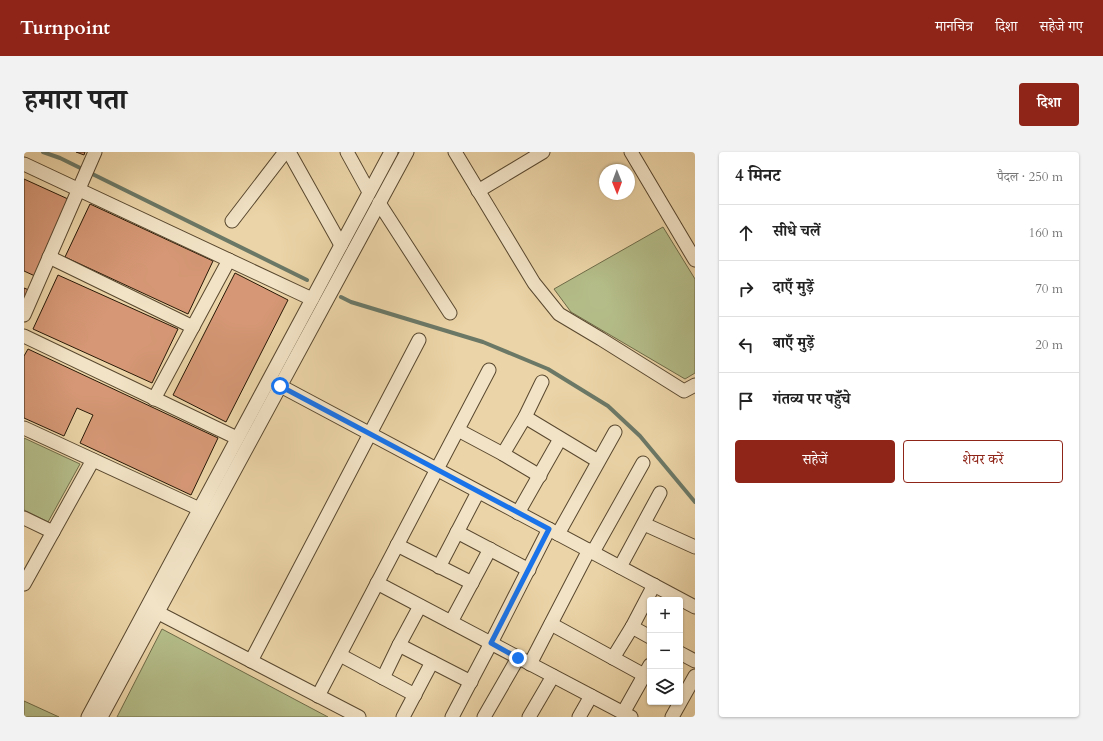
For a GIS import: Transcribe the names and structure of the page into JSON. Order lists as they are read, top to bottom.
{
  "north": "bottom",
  "page": {
    "header": "Turnpoint",
    "nav": ["मानचित्र", "दिशा", "सहेजे गए"],
    "title": "हमारा पता",
    "buttons": [
      "दिशा",
      ["सहेजें", "शेयर करें"]
    ],
    "heading": ["4 मिनट", "पैदल · 250 m"],
    "list": [
      ["सीधे चलें", "160 m"],
      ["दाएँ मुड़ें", "70 m"],
      ["बाएँ मुड़ें", "20 m"],
      "गंतव्य पर पहुँचे"
    ],
    "map_buttons": ["+", "−"]
  }
}
